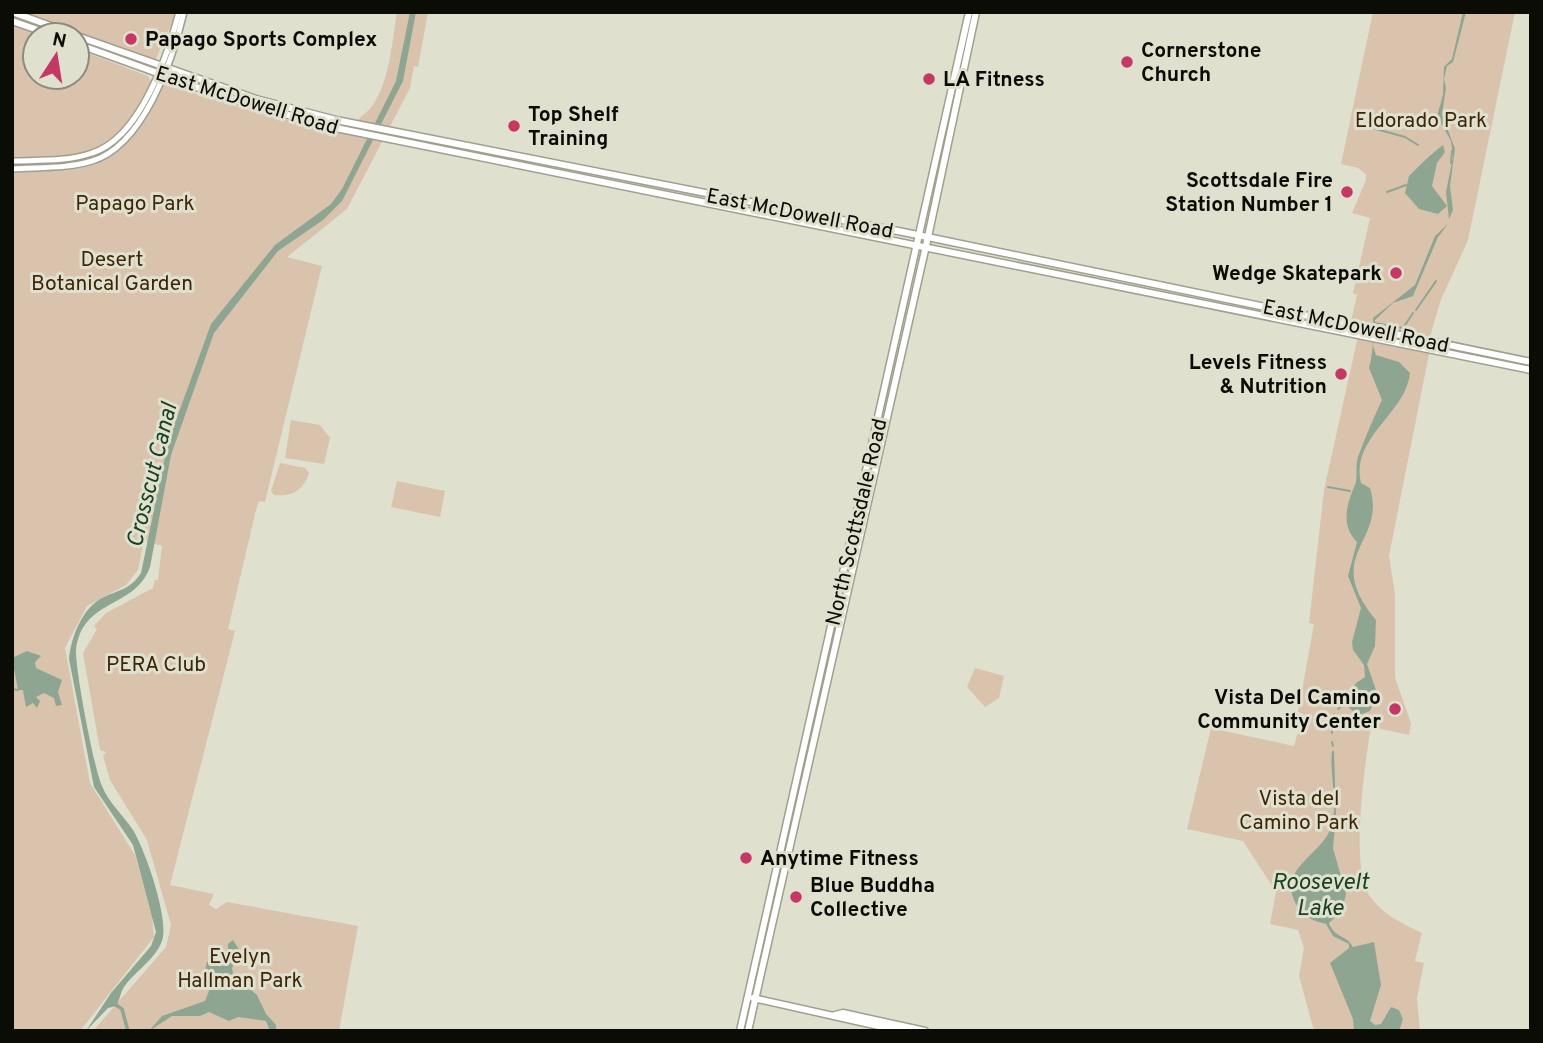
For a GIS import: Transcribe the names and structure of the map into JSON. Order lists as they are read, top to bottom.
{
  "streets": {
    "main road": ["East McDowell Road", "North Scottsdale Road"]
  },
  "crossings": [
    ["East McDowell Road", "North Scottsdale Road"]
  ],
  "water": ["Crosscut Canal", "Roosevelt Lake"],
  "parks": [
    "Eldorado Park",
    "Papago Park",
    "Desert Botanical Garden",
    "PERA Club",
    "Vista del Camino Park",
    "Evelyn Hallman Park"
  ],
  "places": [
    "Papago Sports Complex",
    "Cornerstone Church",
    "LA Fitness",
    "Top Shelf Training",
    "Scottsdale Fire Station Number 1",
    "Wedge Skatepark",
    "Levels Fitness & Nutrition",
    "Vista Del Camino Community Center",
    "Anytime Fitness",
    "Blue Buddha Collective"
  ],
  "north": "top"
}
